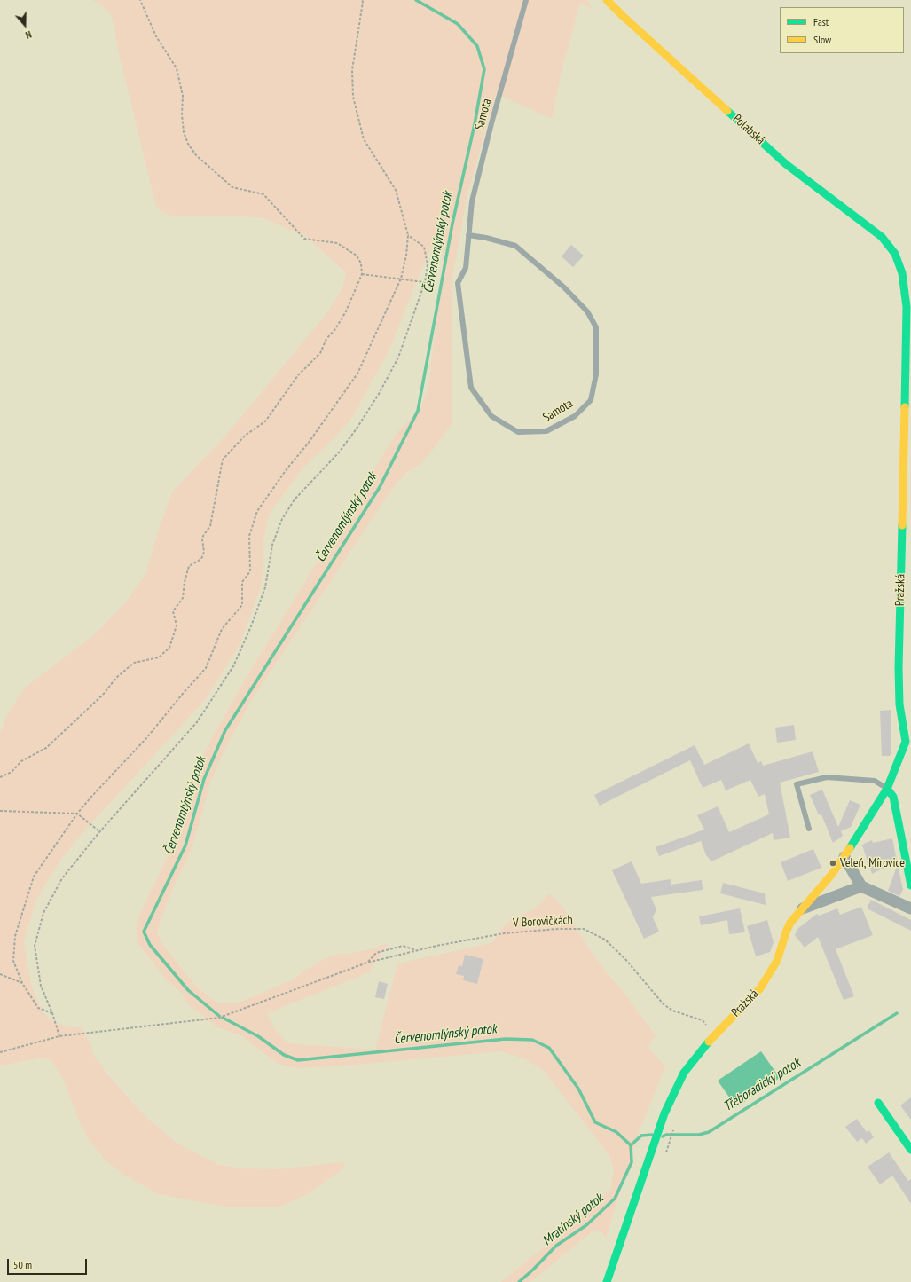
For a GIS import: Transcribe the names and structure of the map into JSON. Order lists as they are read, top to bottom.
{
  "streets": {
    "street": ["Polabská", "Pražská"],
    "lane": ["Samota"],
    "path": ["V Borovičkách"]
  },
  "crossings": [
    ["Polabská", "Pražská"],
    ["Pražská", "V Borovičkách"]
  ],
  "water": ["Červenomlýnský potok", "Třeboradický potok", "Mratínský potok"],
  "places": ["Veleň, Mírovice"],
  "legend": ["Fast", "Slow"],
  "scale_bar": "50 m",
  "north": "bottom"
}
